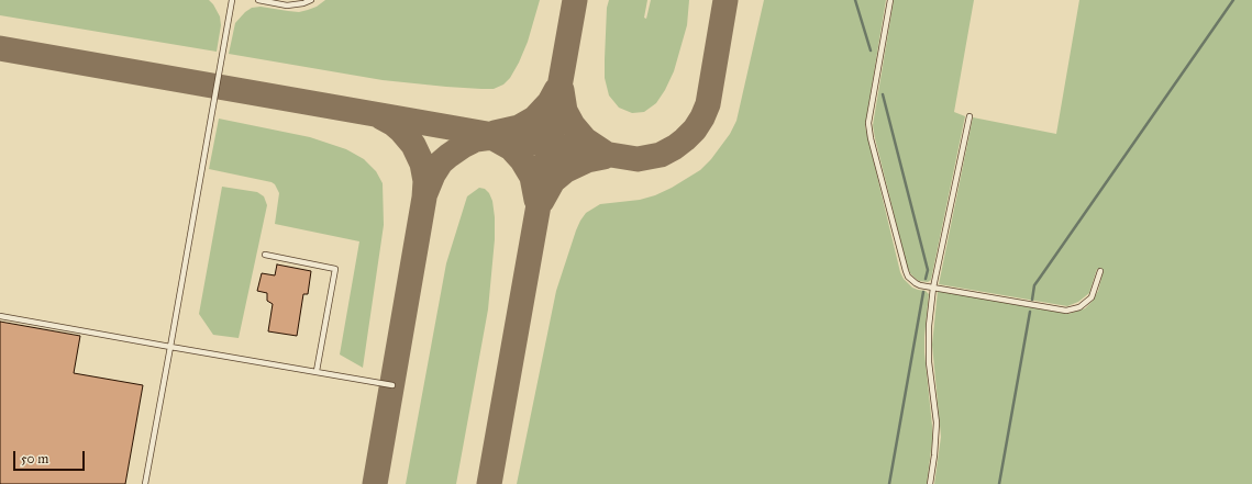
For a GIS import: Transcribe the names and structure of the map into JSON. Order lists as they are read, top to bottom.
{
  "scale_bar": "50 m"
}
